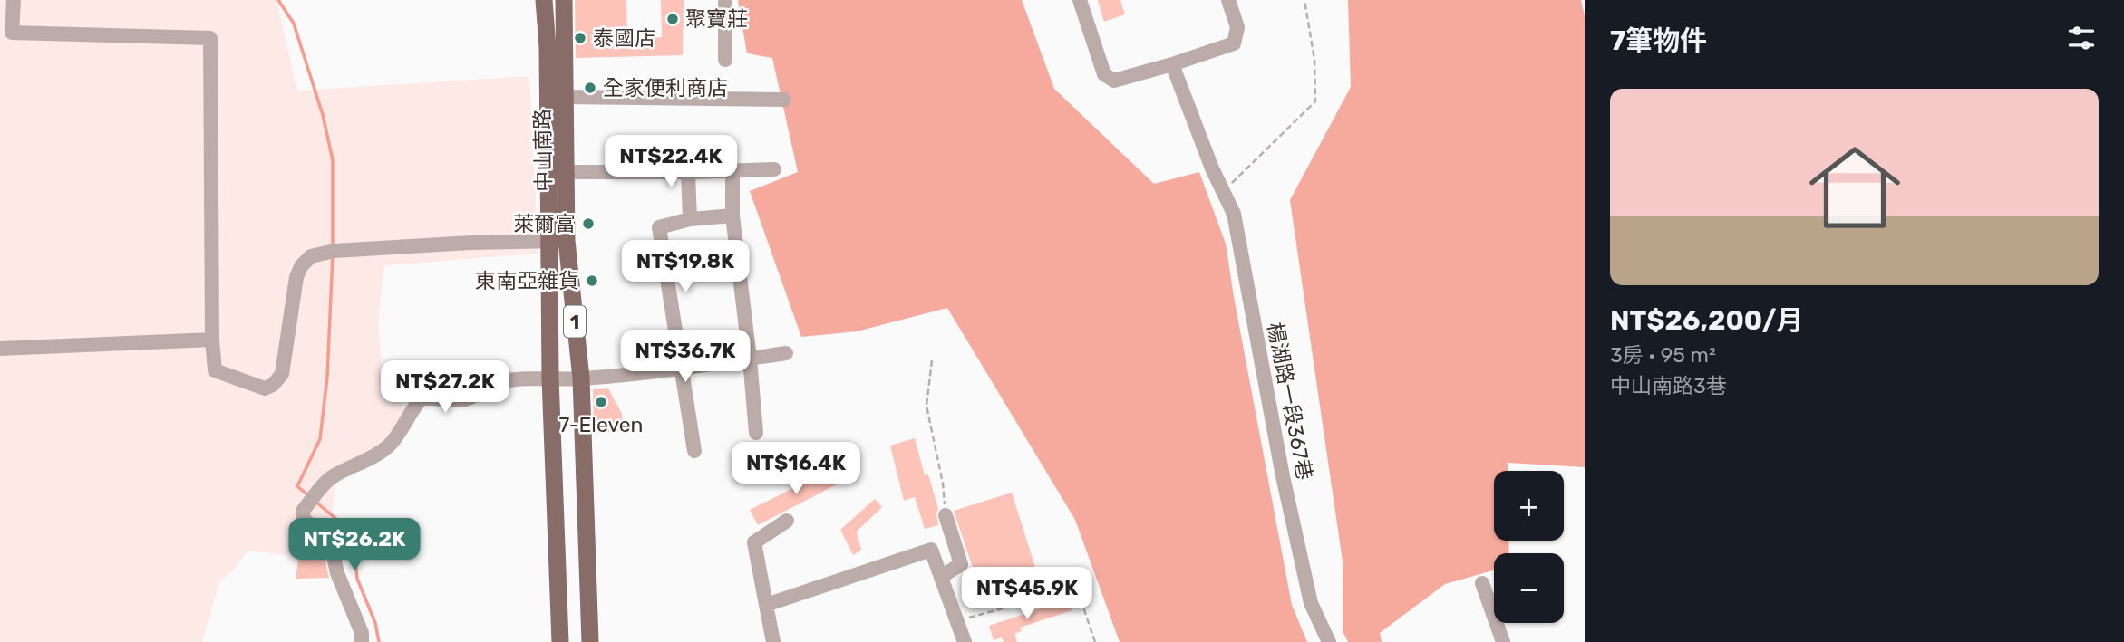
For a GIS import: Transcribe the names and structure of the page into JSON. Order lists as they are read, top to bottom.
{
  "streets": {
    "main road": ["中山南路", "1"],
    "street": ["楊湖路一段367巷"]
  },
  "places": [
    "聚寶莊",
    "泰國店",
    "全家便利商店",
    "萊爾富",
    "東南亞雜貨",
    "7-Eleven"
  ],
  "page": {
    "heading": "7筆物件",
    "list": [
      {
        "name": "NT$26,200/月",
        "note": "3房 · 95 m² · 中山南路3巷"
      }
    ],
    "price": [
      "NT$22.4K",
      "NT$19.8K",
      "NT$36.7K",
      "NT$27.2K",
      "NT$16.4K",
      "NT$26.2K",
      "NT$45.9K"
    ],
    "map_buttons": ["+", "−"]
  }
}
